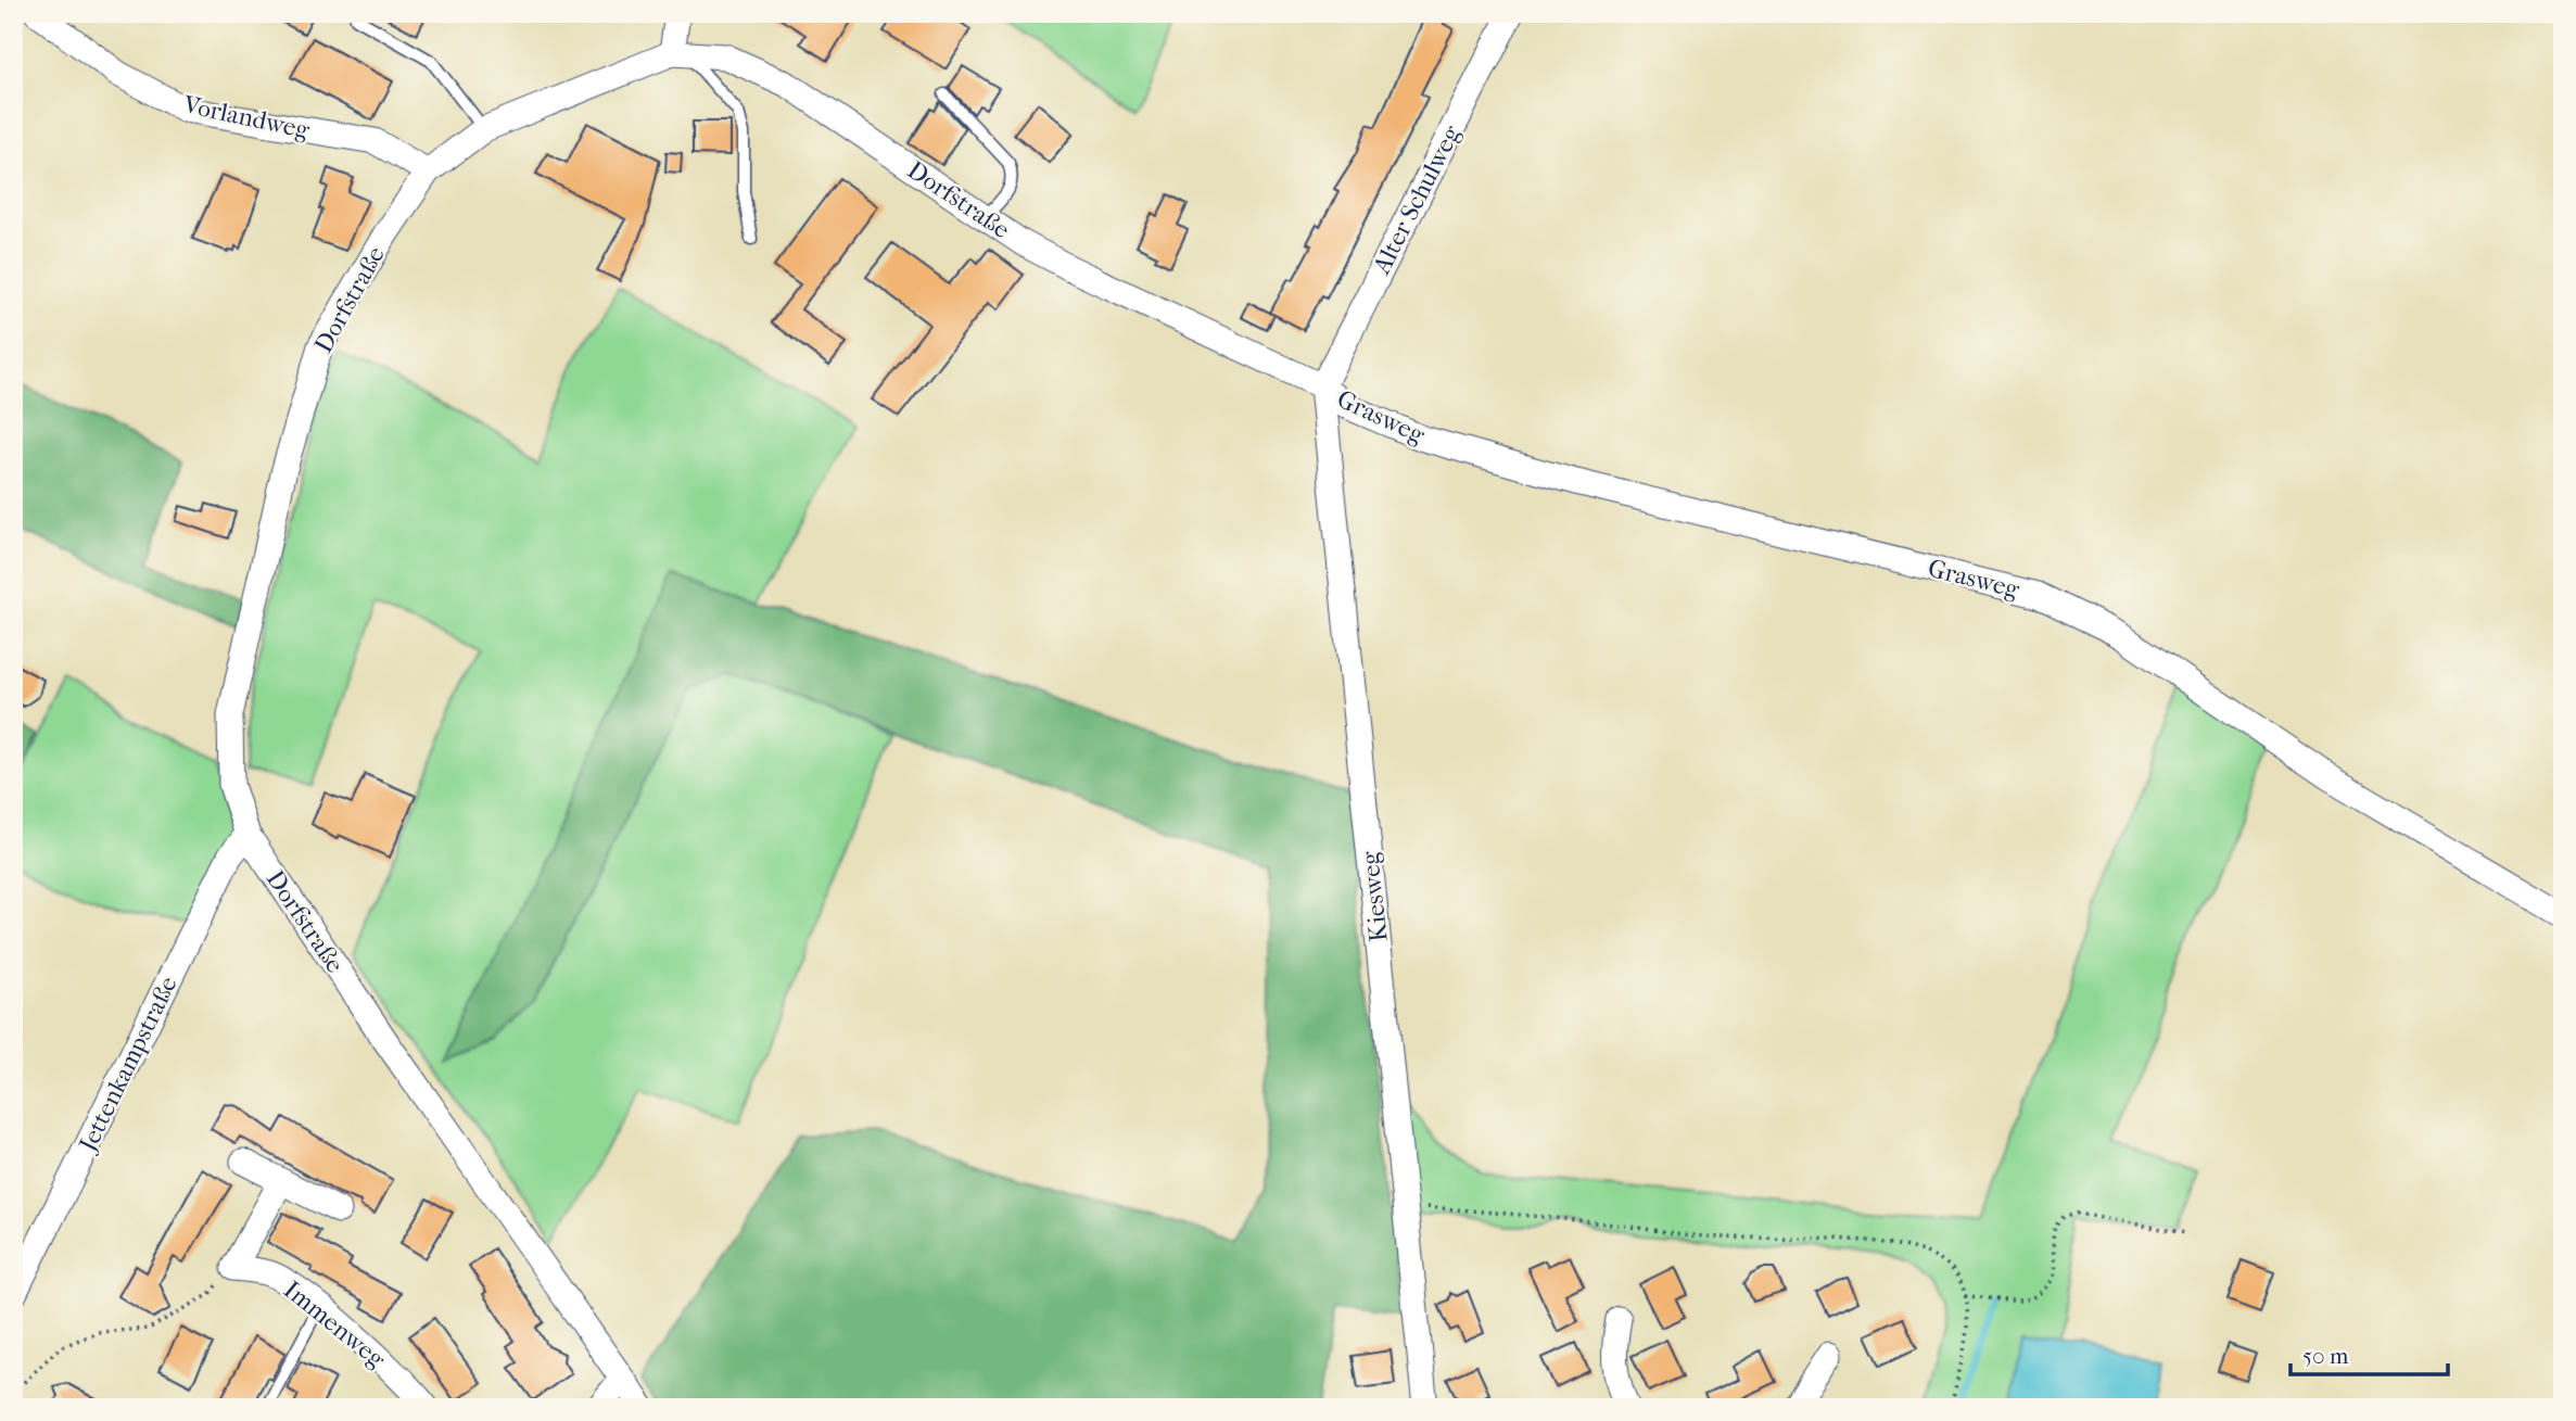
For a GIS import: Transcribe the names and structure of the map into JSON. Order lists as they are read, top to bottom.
{
  "streets": {
    "street": [
      "Vorlandweg",
      "Dorfstraße",
      "Alter Schulweg",
      "Grasweg",
      "Kiesweg",
      "Jettenkampstraße",
      "Immenweg"
    ]
  },
  "crossings": [
    ["Vorlandweg", "Dorfstraße"],
    ["Dorfstraße", "Alter Schulweg"],
    ["Dorfstraße", "Grasweg"],
    ["Dorfstraße", "Kiesweg"],
    ["Dorfstraße", "Jettenkampstraße"],
    ["Alter Schulweg", "Grasweg"],
    ["Alter Schulweg", "Kiesweg"],
    ["Grasweg", "Kiesweg"]
  ],
  "scale_bar": "50 m"
}
